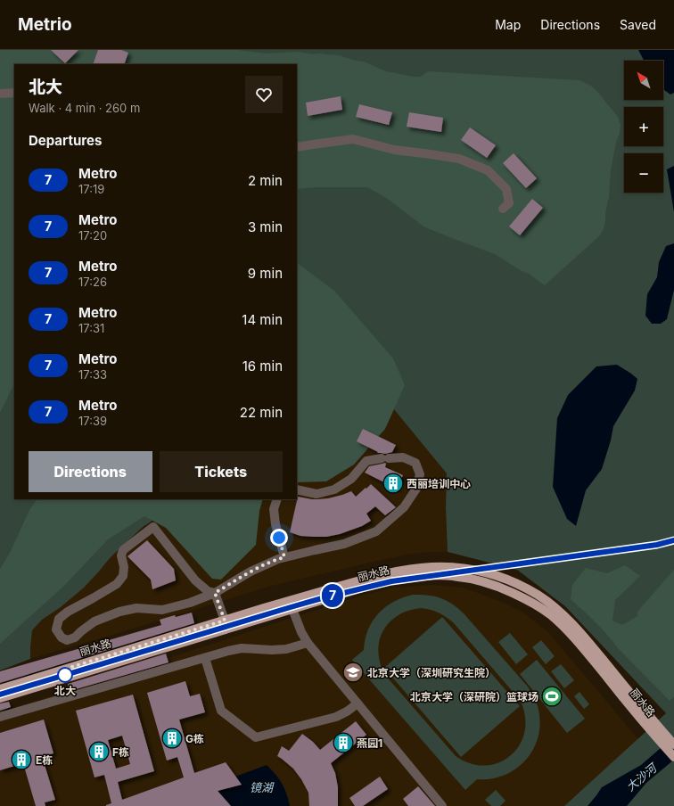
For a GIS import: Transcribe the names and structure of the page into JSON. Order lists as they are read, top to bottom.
{
  "streets": {
    "main road": ["丽水路"]
  },
  "water": ["大沙河", "镜湖"],
  "places": {
    "building": [
      "西丽培训中心",
      "G栋",
      "燕园1",
      "F栋",
      "E栋"
    ],
    "school or university": ["北京大学（深圳研究生院）"],
    "other": ["北大"],
    "sports": ["北京大学（深研院）篮球场"]
  },
  "lines": ["metro line 7"],
  "north": "top left",
  "page": {
    "header": "Metrio",
    "nav": ["Map", "Directions", "Saved"],
    "on_map": "7",
    "map_buttons": ["+", "−"],
    "heading": [
      ["北大", "Walk · 4 min · 260 m"],
      "Departures"
    ],
    "list": [
      {
        "mark": "7",
        "name": "Metro",
        "note": "17:19",
        "value": "2 min"
      },
      {
        "mark": "7",
        "name": "Metro",
        "note": "17:20",
        "value": "3 min"
      },
      {
        "mark": "7",
        "name": "Metro",
        "note": "17:26",
        "value": "9 min"
      },
      {
        "mark": "7",
        "name": "Metro",
        "note": "17:31",
        "value": "14 min"
      },
      {
        "mark": "7",
        "name": "Metro",
        "note": "17:33",
        "value": "16 min"
      },
      {
        "mark": "7",
        "name": "Metro",
        "note": "17:39",
        "value": "22 min"
      }
    ],
    "buttons": ["Directions", "Tickets"]
  }
}
